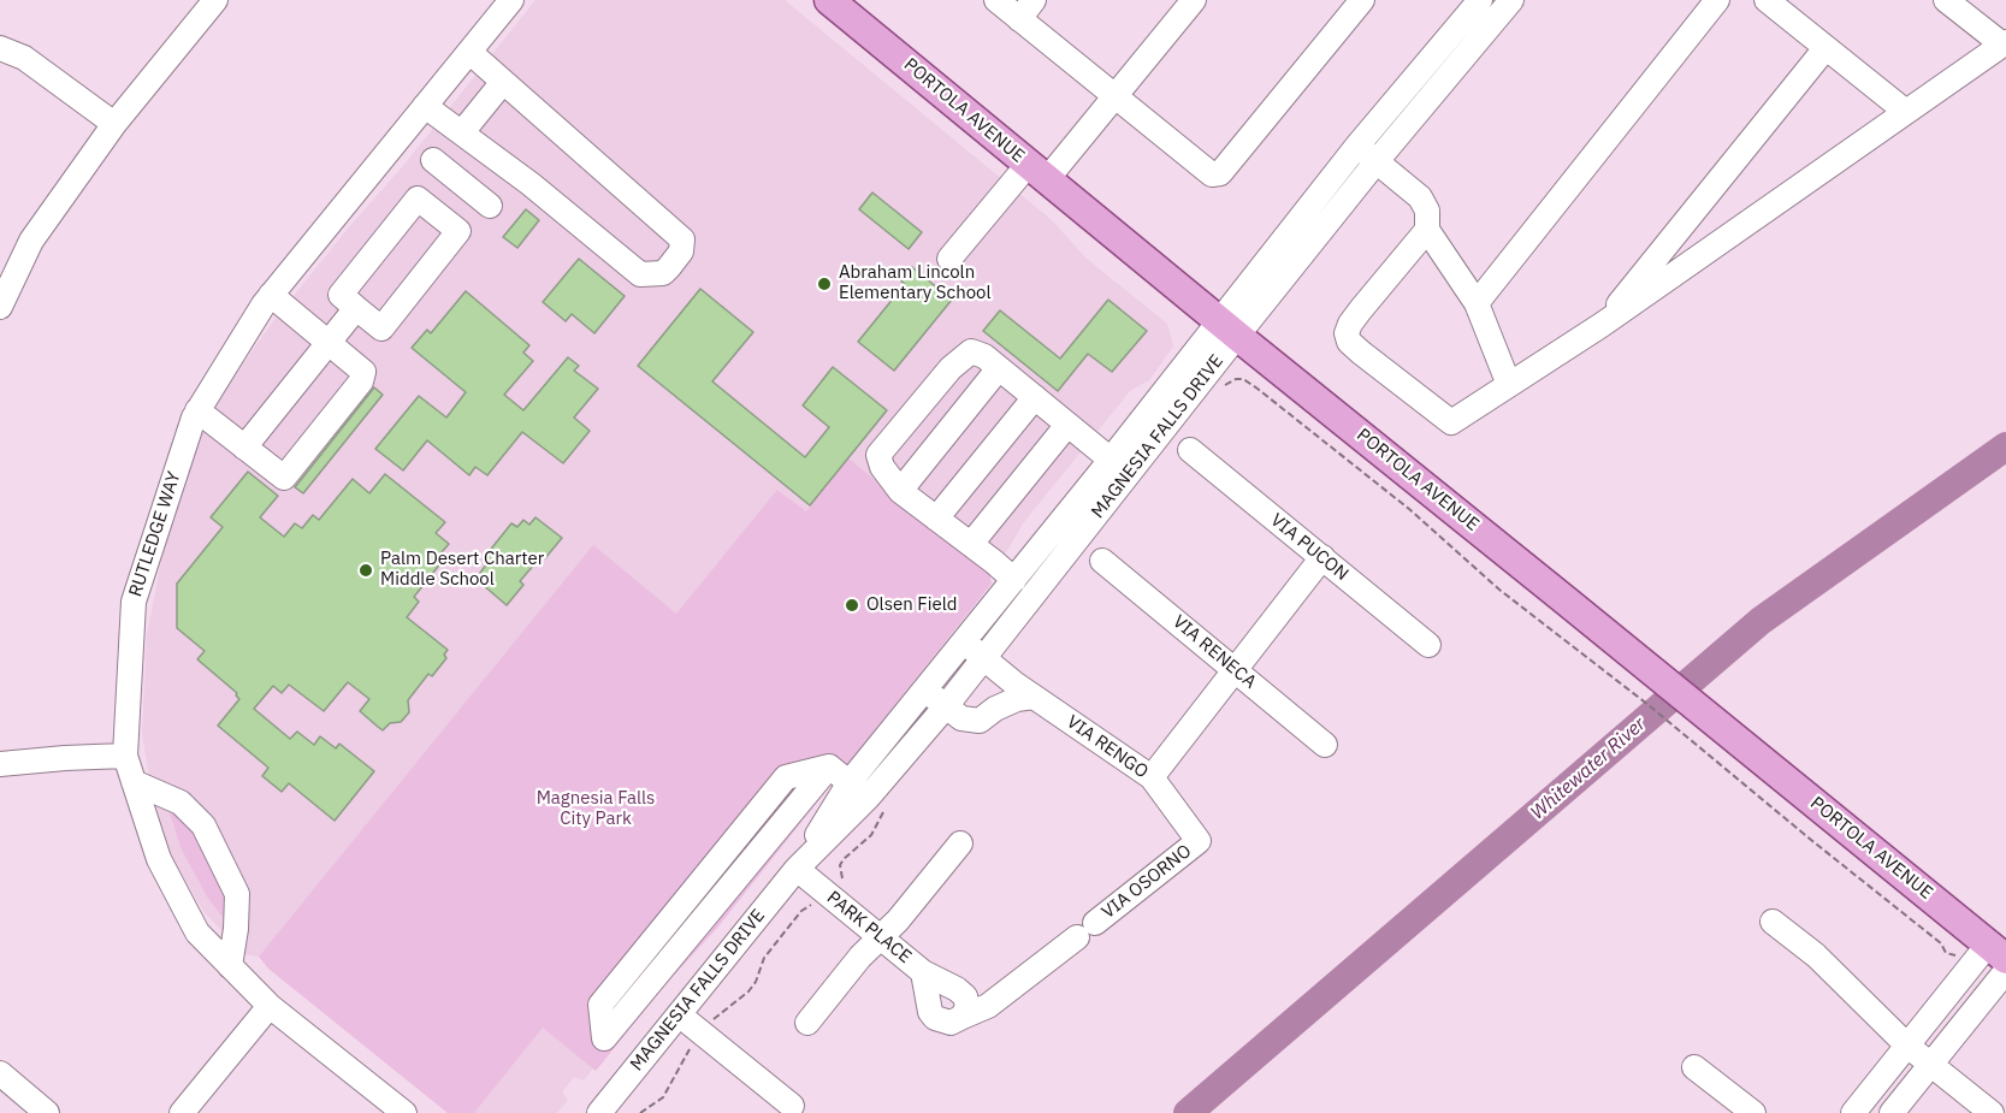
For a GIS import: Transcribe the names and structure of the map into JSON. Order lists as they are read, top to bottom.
{
  "streets": {
    "main road": ["PORTOLA AVENUE"],
    "street": [
      "MAGNESIA FALLS DRIVE",
      "RUTLEDGE WAY",
      "VIA PUCON",
      "VIA RENECA",
      "VIA RENGO",
      "VIA OSORNO",
      "PARK PLACE"
    ]
  },
  "crossings": [
    ["PORTOLA AVENUE", "MAGNESIA FALLS DRIVE"],
    ["MAGNESIA FALLS DRIVE", "VIA RENGO"],
    ["MAGNESIA FALLS DRIVE", "PARK PLACE"],
    ["VIA RENGO", "VIA OSORNO"],
    ["VIA OSORNO", "PARK PLACE"]
  ],
  "water": ["Whitewater River"],
  "parks": ["Magnesia Falls City Park"],
  "places": ["Abraham Lincoln Elementary School", "Palm Desert Charter Middle School", "Olsen Field"]
}
